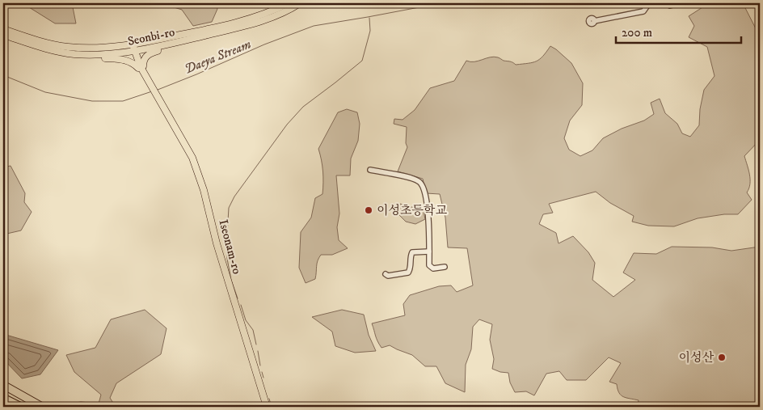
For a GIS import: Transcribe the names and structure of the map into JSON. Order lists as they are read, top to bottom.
{
  "streets": {
    "main road": ["Seonbi-ro", "Iseonam-ro"]
  },
  "water": ["Daeya Stream"],
  "places": ["이성초등학교", "이성산"],
  "scale_bar": "200 m"
}
